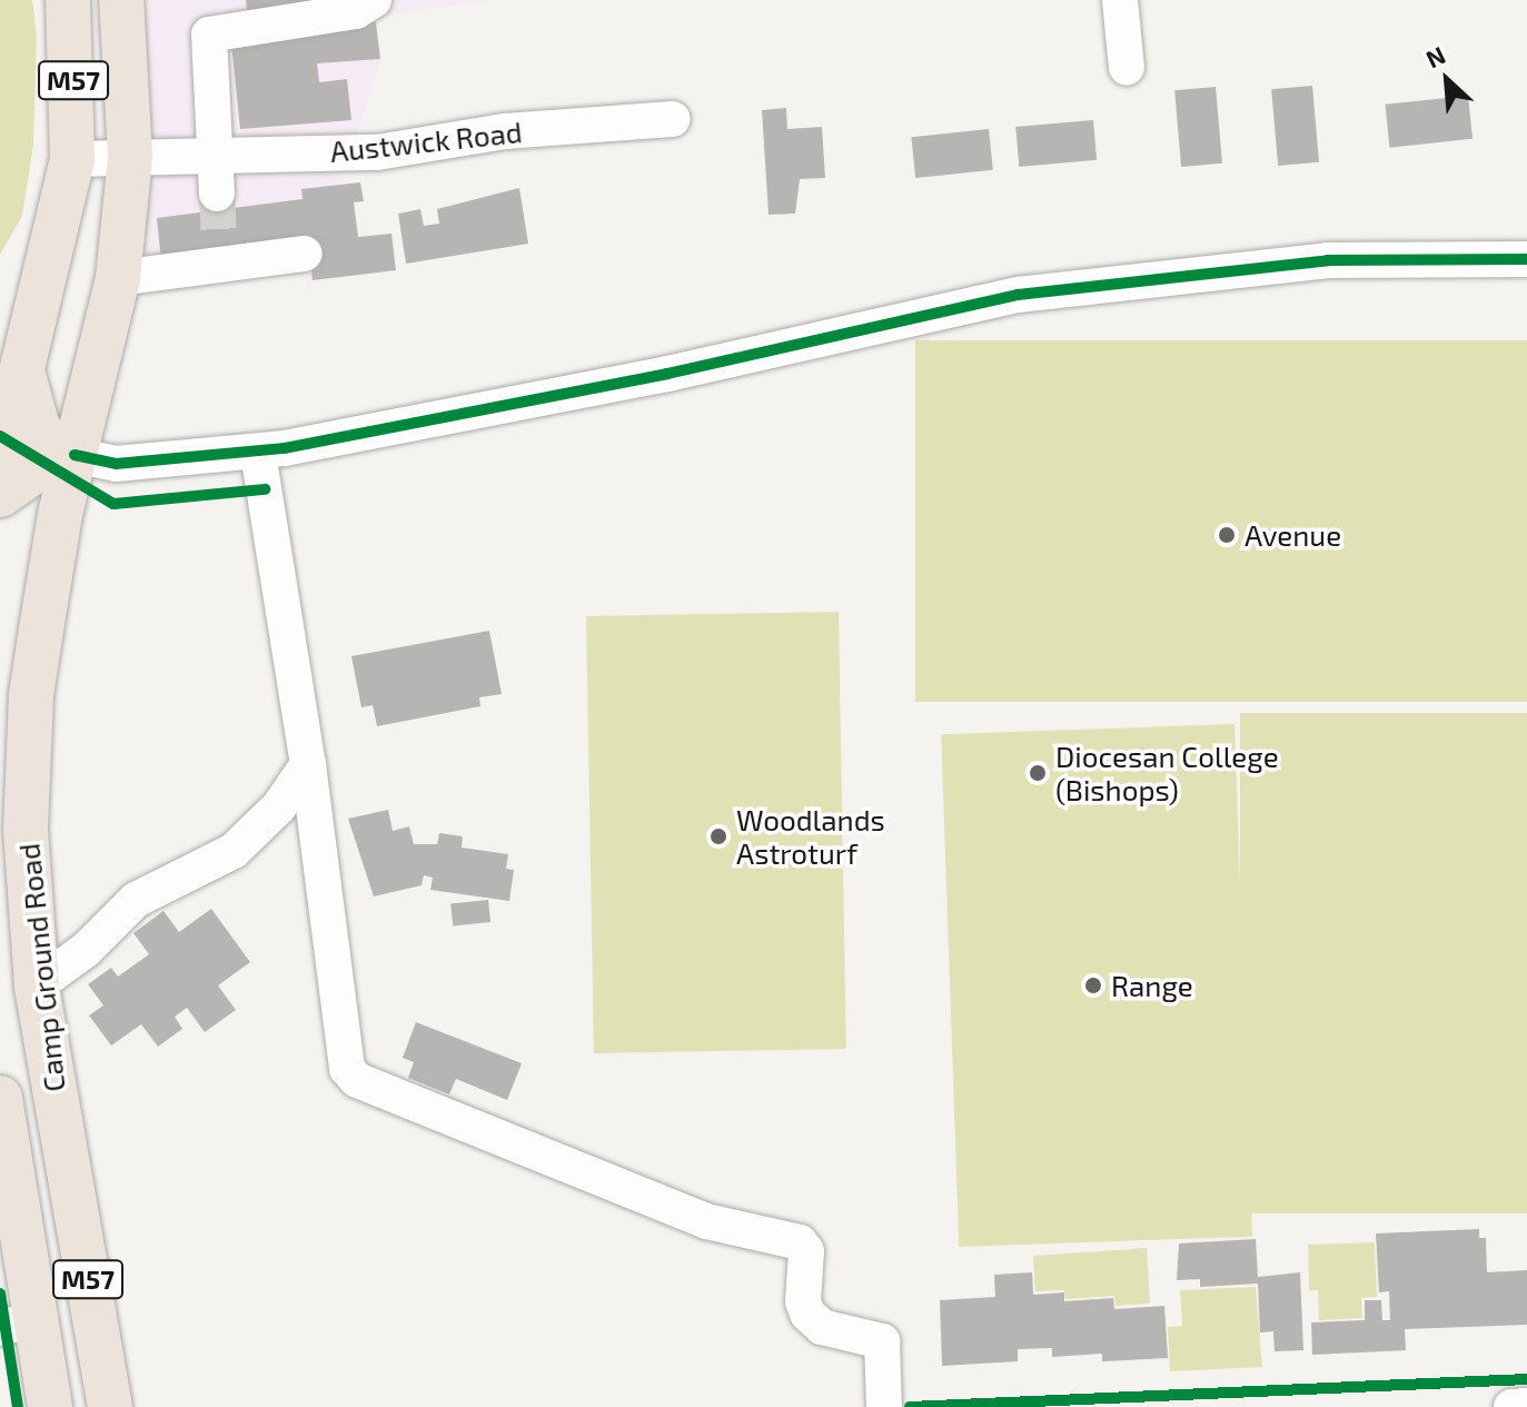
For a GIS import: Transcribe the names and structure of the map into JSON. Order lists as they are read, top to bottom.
{
  "streets": {
    "main road": ["M57", "Camp Ground Road"],
    "street": ["Austwick Road"]
  },
  "crossings": [
    ["M57", "Austwick Road"],
    ["Austwick Road", "Camp Ground Road"]
  ],
  "places": [
    "Avenue",
    "Diocesan College (Bishops)",
    "Woodlands Astroturf",
    "Range"
  ],
  "north": "top left"
}
